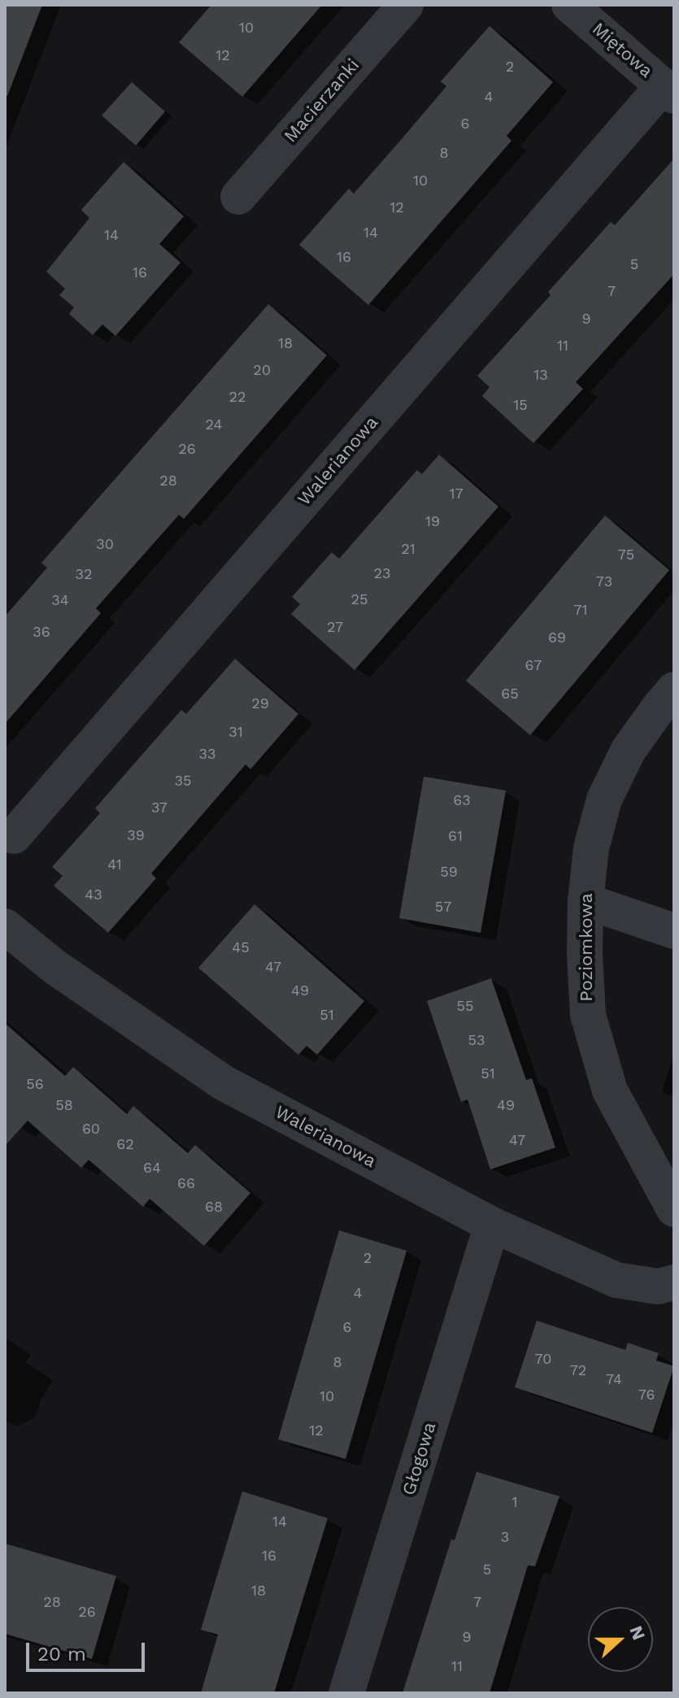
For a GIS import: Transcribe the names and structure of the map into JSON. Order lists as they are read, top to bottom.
{
  "streets": {
    "street": [
      "Miętowa",
      "Macierzanki",
      "Walerianowa",
      "Poziomkowa",
      "Głogowa"
    ]
  },
  "crossings": [
    ["Miętowa", "Walerianowa"],
    ["Walerianowa", "Głogowa"]
  ],
  "house_numbers": [
    "10",
    "12",
    "2",
    "4",
    "6",
    "8",
    "10",
    "12",
    "14",
    "14",
    "16",
    "5",
    "16",
    "7",
    "9",
    "18",
    "11",
    "20",
    "13",
    "22",
    "15",
    "24",
    "26",
    "28",
    "17",
    "19",
    "30",
    "21",
    "75",
    "23",
    "32",
    "73",
    "25",
    "34",
    "71",
    "27",
    "36",
    "69",
    "67",
    "65",
    "29",
    "31",
    "33",
    "35",
    "63",
    "37",
    "39",
    "61",
    "41",
    "59",
    "43",
    "57",
    "45",
    "47",
    "49",
    "55",
    "51",
    "53",
    "51",
    "56",
    "58",
    "49",
    "60",
    "47",
    "62",
    "64",
    "66",
    "68",
    "2",
    "4",
    "6",
    "70",
    "8",
    "72",
    "74",
    "76",
    "10",
    "12",
    "1",
    "14",
    "3",
    "16",
    "5",
    "18",
    "28",
    "7",
    "26",
    "9",
    "11"
  ],
  "scale_bar": "20 m",
  "north": "right"
}
